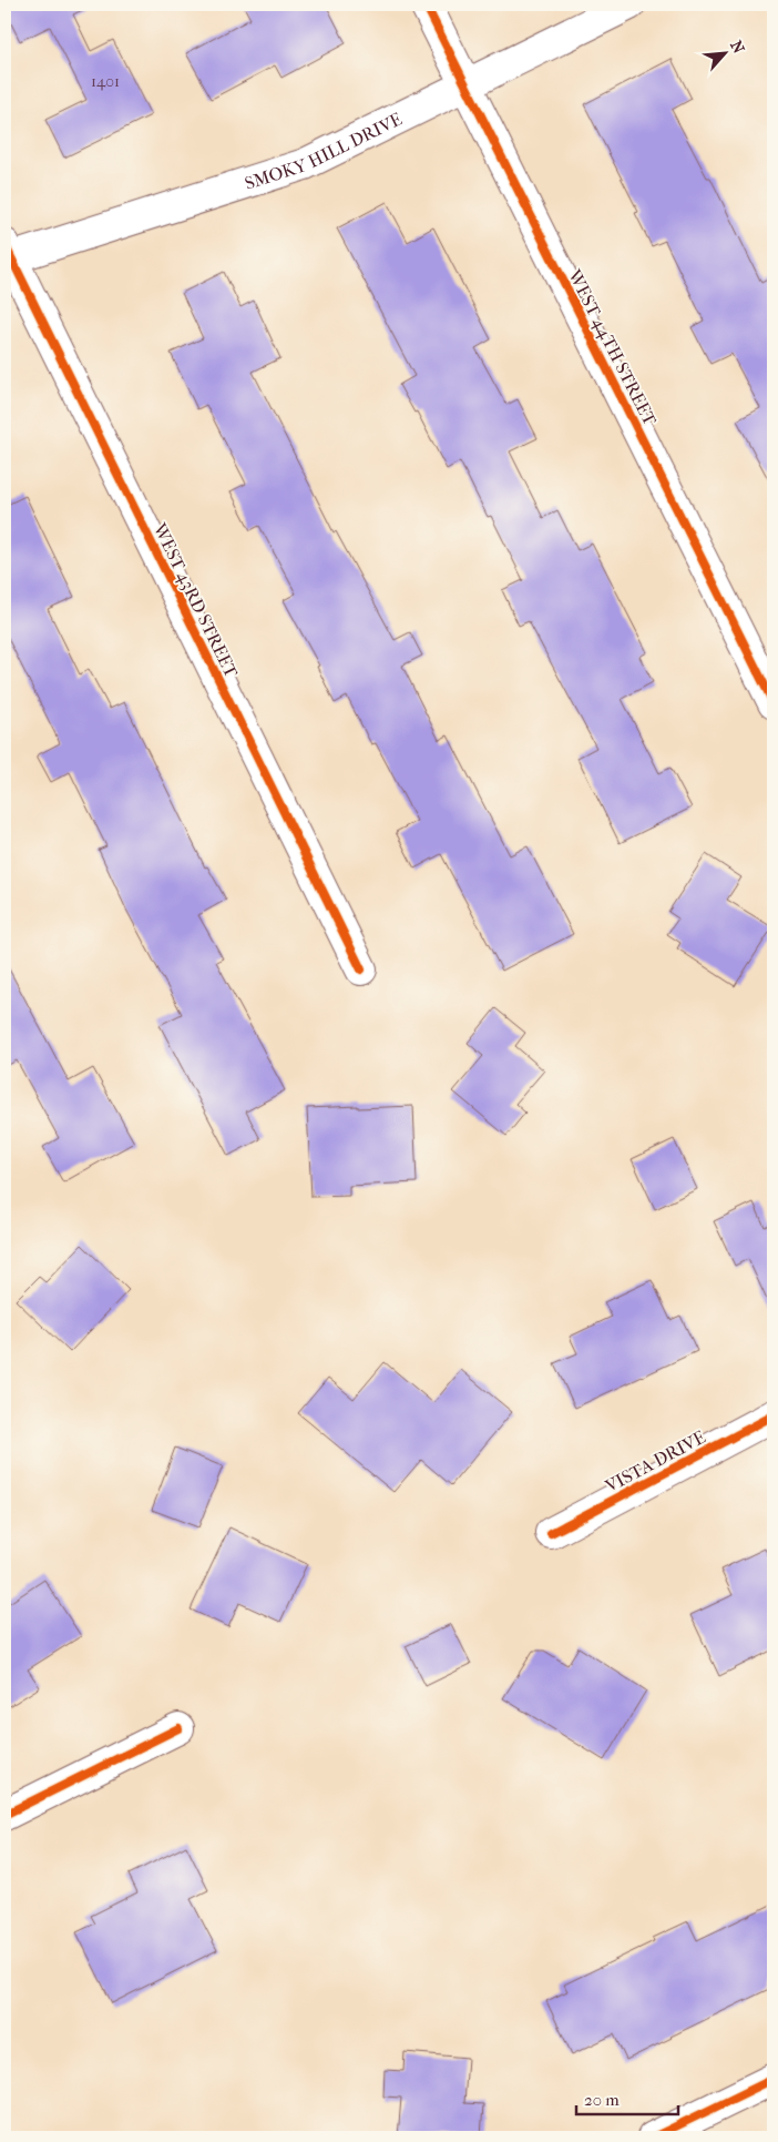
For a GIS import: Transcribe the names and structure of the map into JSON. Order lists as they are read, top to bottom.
{
  "streets": {
    "street": [
      "SMOKY HILL DRIVE",
      "WEST 44TH STREET",
      "WEST 43RD STREET",
      "VISTA DRIVE"
    ]
  },
  "crossings": [
    ["SMOKY HILL DRIVE", "WEST 44TH STREET"],
    ["SMOKY HILL DRIVE", "WEST 43RD STREET"]
  ],
  "house_numbers": ["1401"],
  "scale_bar": "20 m",
  "north": "top right"
}
